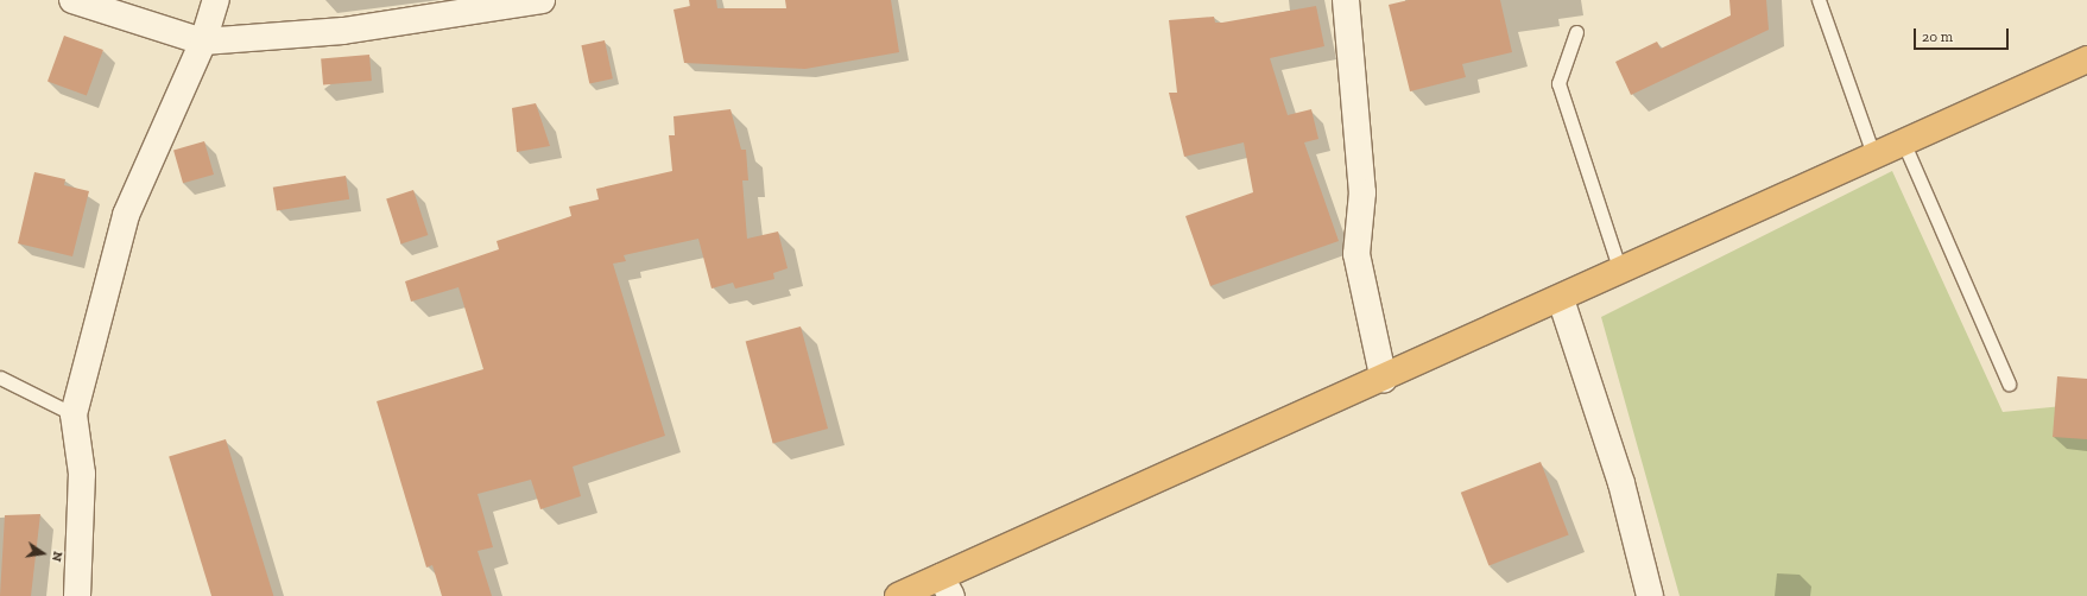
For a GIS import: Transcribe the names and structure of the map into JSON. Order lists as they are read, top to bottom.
{
  "scale_bar": "20 m",
  "north": "right"
}
